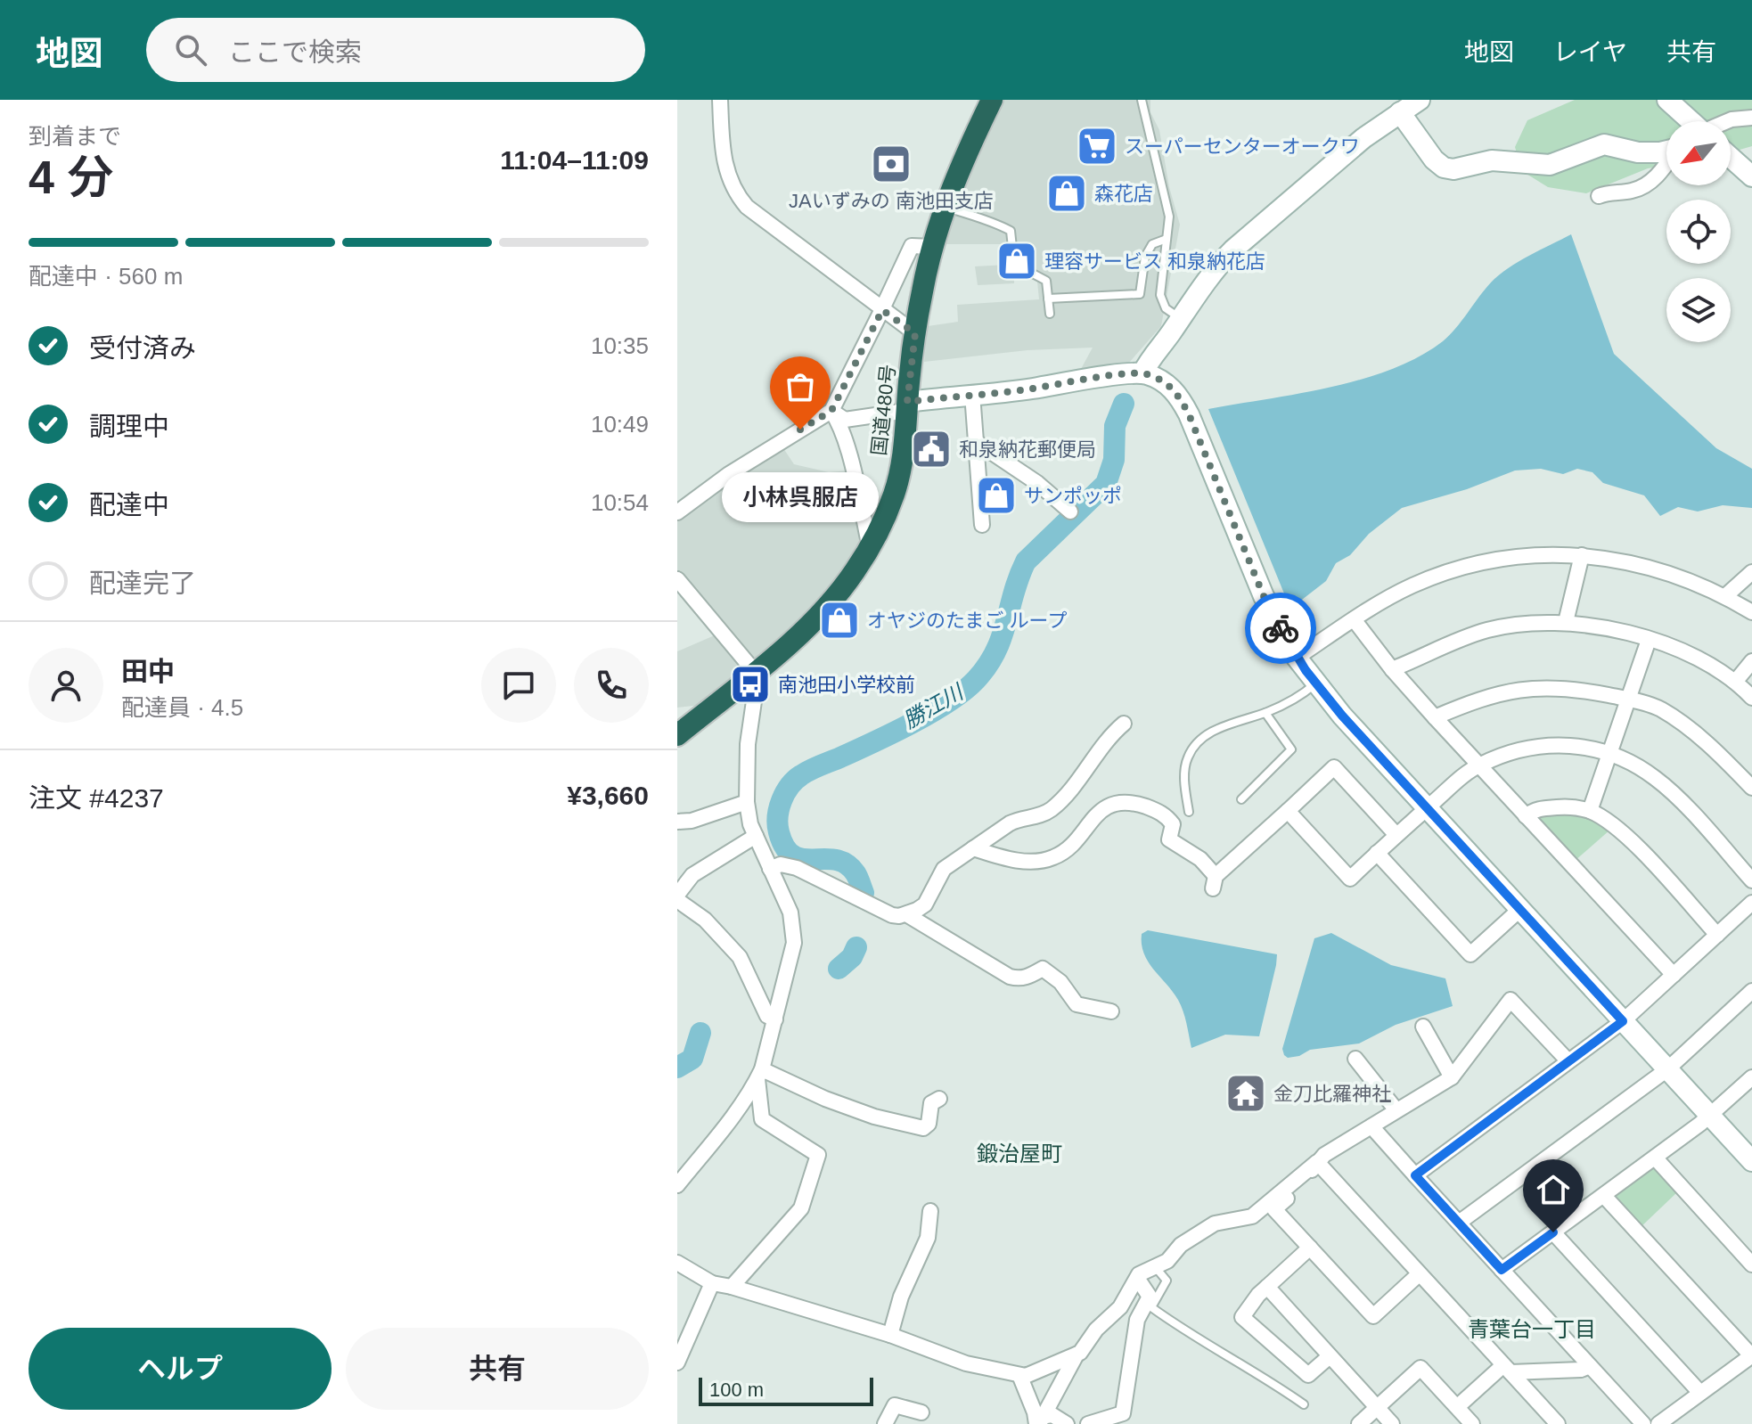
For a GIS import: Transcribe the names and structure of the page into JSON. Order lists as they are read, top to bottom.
{
  "streets": {
    "highway": ["国道480号"]
  },
  "districts": ["鍛治屋町", "青葉台一丁目"],
  "water": ["勝江川"],
  "places": {
    "supermarket": ["スーパーセンターオークワ"],
    "bank": ["JAいずみの 南池田支店"],
    "shop": [
      "森花店",
      "理容サービス 和泉納花店",
      "サンポッポ",
      "オヤジのたまご ループ"
    ],
    "other": ["小林呉服店"],
    "public building": ["和泉納花郵便局"],
    "bus stop": ["南池田小学校前"],
    "temple": ["金刀比羅神社"]
  },
  "scale_bar": "100 m",
  "north": "bottom left",
  "page": {
    "header": "地図",
    "search": "ここで検索",
    "nav": ["地図", "レイヤ", "共有"],
    "heading": ["4 分", "到着まで", "11:04–11:09"],
    "panel": [
      "田中",
      "配達員 · 4.5",
      "注文 #4237",
      "¥3,660"
    ],
    "bar": "配達中 · 560 m",
    "list": [
      ["受付済み", "10:35"],
      ["調理中", "10:49"],
      ["配達中", "10:54"],
      "配達完了"
    ],
    "bubble": "小林呉服店",
    "buttons": ["ヘルプ", "共有"],
    "scale": "100 m"
  }
}
